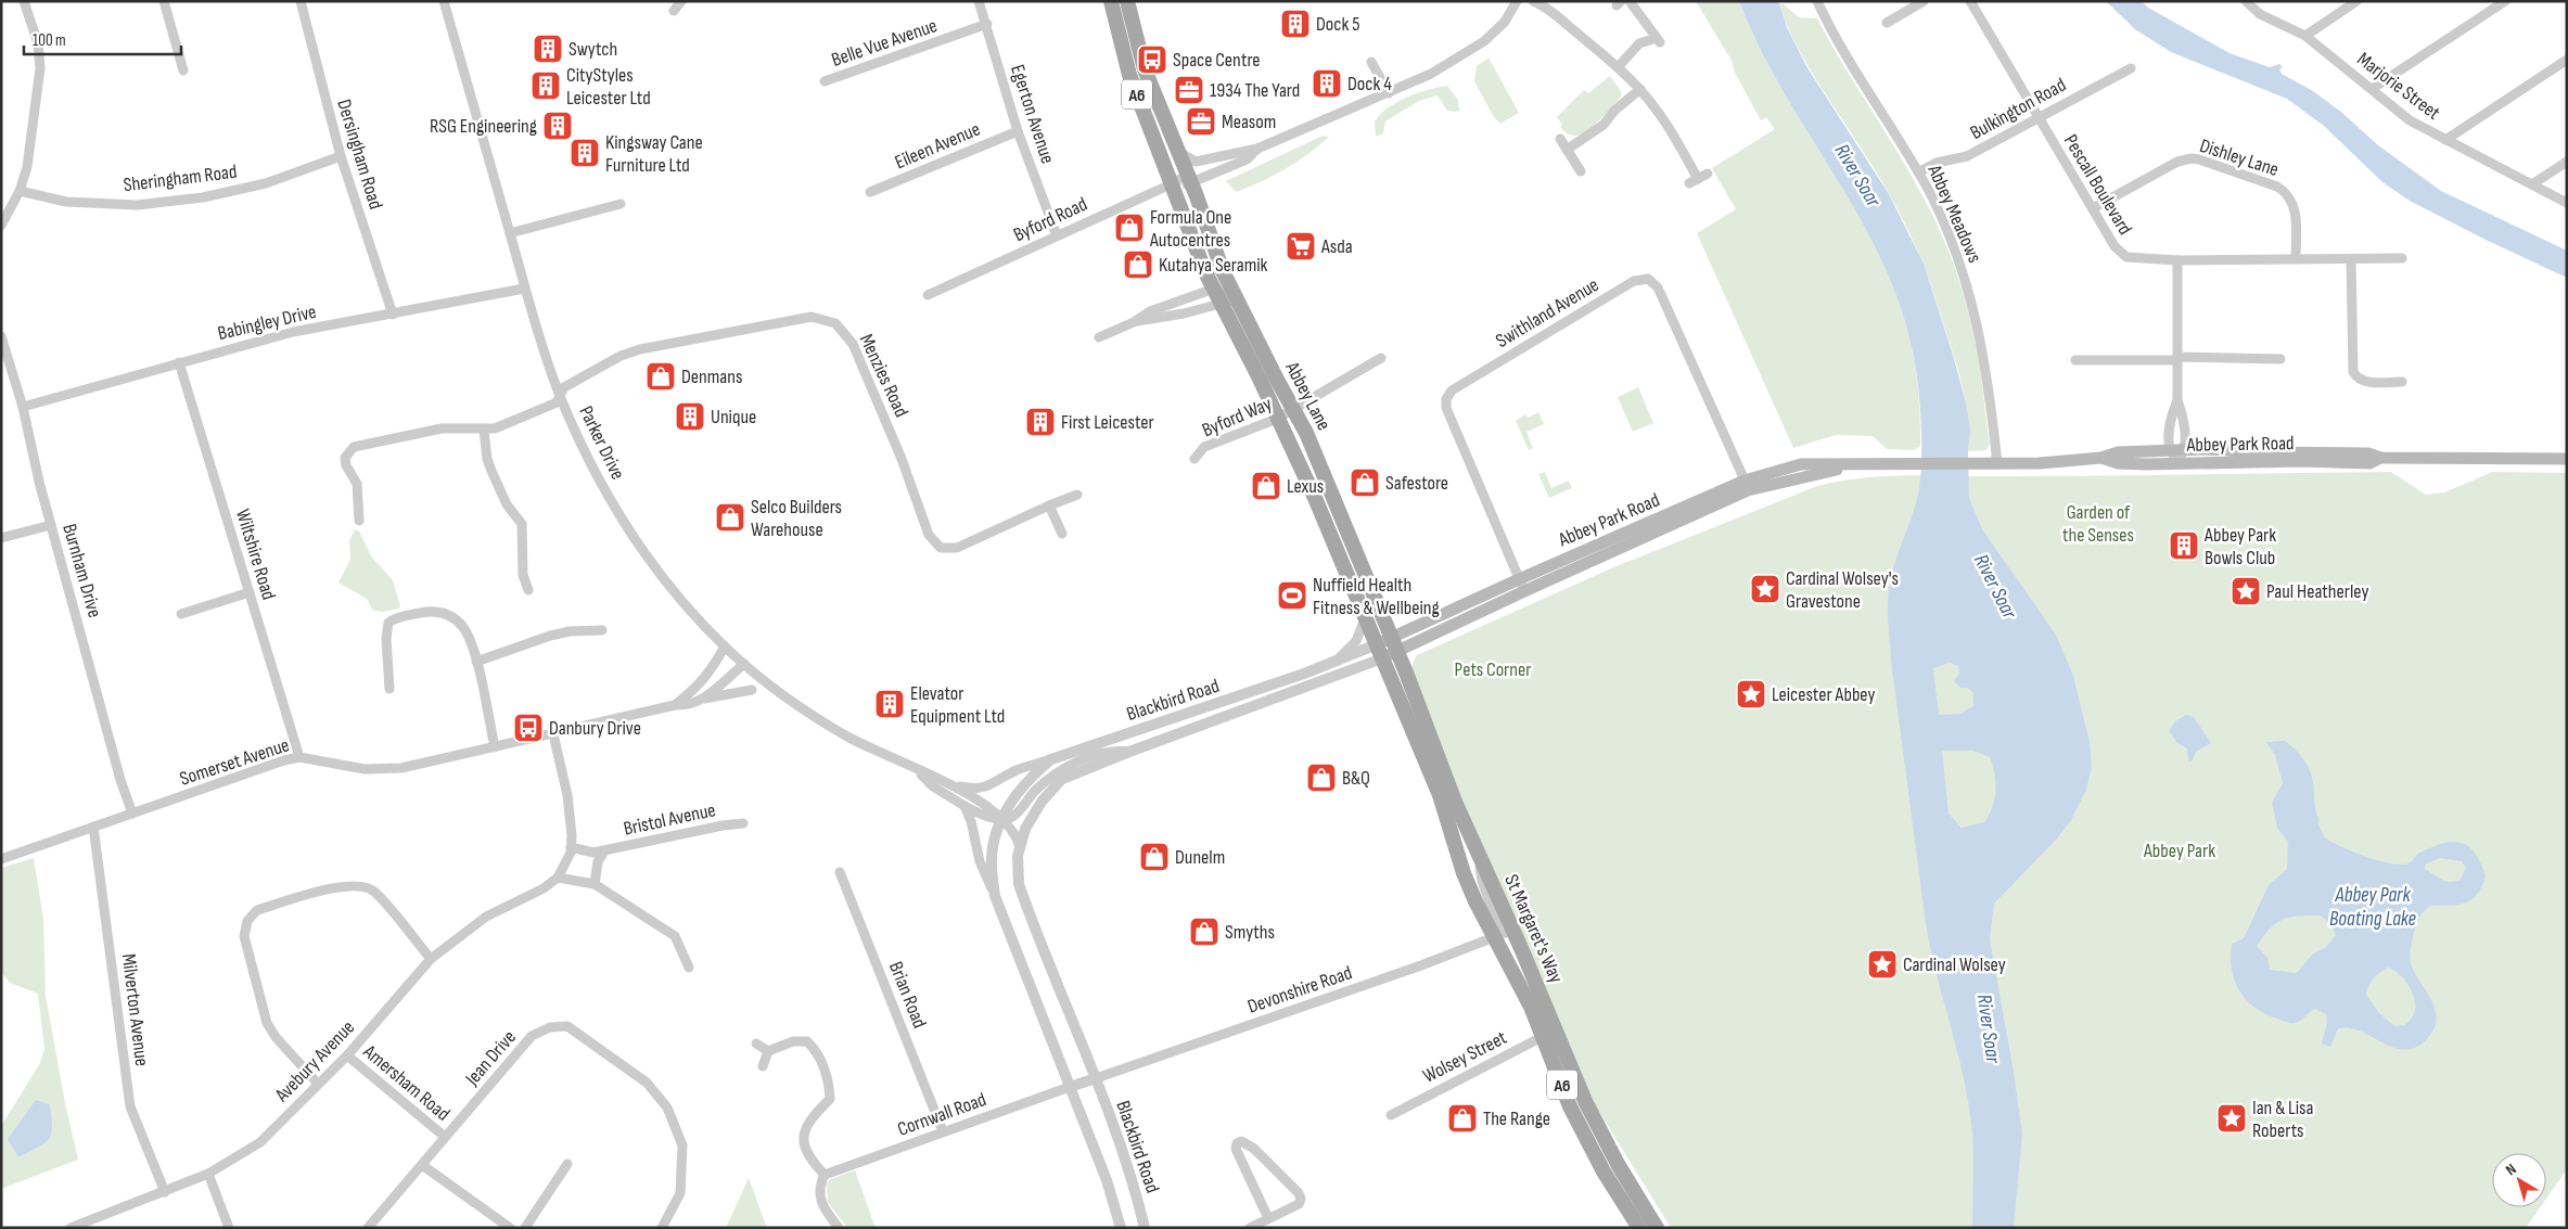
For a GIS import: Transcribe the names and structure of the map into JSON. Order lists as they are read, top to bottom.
{
  "streets": {
    "main road": [
      "A6",
      "Abbey Lane",
      "Abbey Park Road",
      "St Margaret's Way"
    ],
    "street": [
      "Belle Vue Avenue",
      "Marjorie Street",
      "Bulkington Road",
      "Egerton Avenue",
      "Eileen Avenue",
      "Dersingham Road",
      "Dishley Lane",
      "Sheringham Road",
      "Pescall Boulevard",
      "Abbey Meadows",
      "Byford Road",
      "Swithland Avenue",
      "Babingley Drive",
      "Menzies Road",
      "Byford Way",
      "Parker Drive",
      "Wiltshire Road",
      "Burnham Drive",
      "Blackbird Road",
      "Somerset Avenue",
      "Bristol Avenue",
      "Devonshire Road",
      "Brian Road",
      "Milverton Avenue",
      "Wolsey Street",
      "Jean Drive",
      "Avebury Avenue",
      "Amersham Road",
      "Cornwall Road"
    ]
  },
  "crossings": [
    ["Belle Vue Avenue", "Egerton Avenue"],
    ["Bulkington Road", "Pescall Boulevard"],
    ["Bulkington Road", "Abbey Meadows"],
    ["Egerton Avenue", "Eileen Avenue"],
    ["Egerton Avenue", "Byford Road"],
    ["Dersingham Road", "Sheringham Road"],
    ["Dersingham Road", "Babingley Drive"],
    ["Dishley Lane", "Pescall Boulevard"],
    ["Abbey Meadows", "Abbey Park Road"],
    ["Byford Road", "Abbey Lane"],
    ["Swithland Avenue", "Abbey Park Road"],
    ["Babingley Drive", "Parker Drive"],
    ["Babingley Drive", "Wiltshire Road"],
    ["Babingley Drive", "Burnham Drive"],
    ["Menzies Road", "Parker Drive"],
    ["Abbey Lane", "Byford Way"],
    ["Abbey Lane", "Abbey Park Road"],
    ["Abbey Lane", "Blackbird Road"],
    ["Abbey Lane", "St Margaret's Way"],
    ["Parker Drive", "Blackbird Road"],
    ["Parker Drive", "Somerset Avenue"],
    ["Abbey Park Road", "Blackbird Road"],
    ["Abbey Park Road", "St Margaret's Way"],
    ["Wiltshire Road", "Somerset Avenue"],
    ["Burnham Drive", "Somerset Avenue"],
    ["Blackbird Road", "St Margaret's Way"],
    ["Blackbird Road", "Devonshire Road"],
    ["Blackbird Road", "Cornwall Road"],
    ["Somerset Avenue", "Milverton Avenue"],
    ["Bristol Avenue", "Avebury Avenue"],
    ["St Margaret's Way", "Devonshire Road"],
    ["St Margaret's Way", "Wolsey Street"],
    ["Brian Road", "Cornwall Road"],
    ["Milverton Avenue", "Avebury Avenue"],
    ["Jean Drive", "Amersham Road"],
    ["Avebury Avenue", "Amersham Road"]
  ],
  "water": ["River Soar", "Abbey Park Boating Lake"],
  "parks": ["Garden of the Senses", "Pets Corner", "Abbey Park"],
  "places": {
    "building": [
      "Dock 5",
      "Swytch",
      "Dock 4",
      "CityStyles Leicester Ltd",
      "RSG Engineering",
      "Kingsway Cane Furniture Ltd",
      "Unique",
      "First Leicester",
      "Abbey Park Bowls Club",
      "Elevator Equipment Ltd"
    ],
    "bus stop": ["Space Centre", "Danbury Drive"],
    "office": ["1934 The Yard", "Measom"],
    "shop": [
      "Formula One Autocentres",
      "Kutahya Seramik",
      "Denmans",
      "Safestore",
      "Lexus",
      "Selco Builders Warehouse",
      "B&Q",
      "Dunelm",
      "Smyths",
      "The Range"
    ],
    "supermarket": ["Asda"],
    "place": [
      "Cardinal Wolsey's Gravestone",
      "Paul Heatherley",
      "Leicester Abbey",
      "Cardinal Wolsey",
      "Ian & Lisa Roberts"
    ],
    "sports": ["Nuffield Health Fitness & Wellbeing"]
  },
  "scale_bar": "100 m",
  "north": "top left"
}
